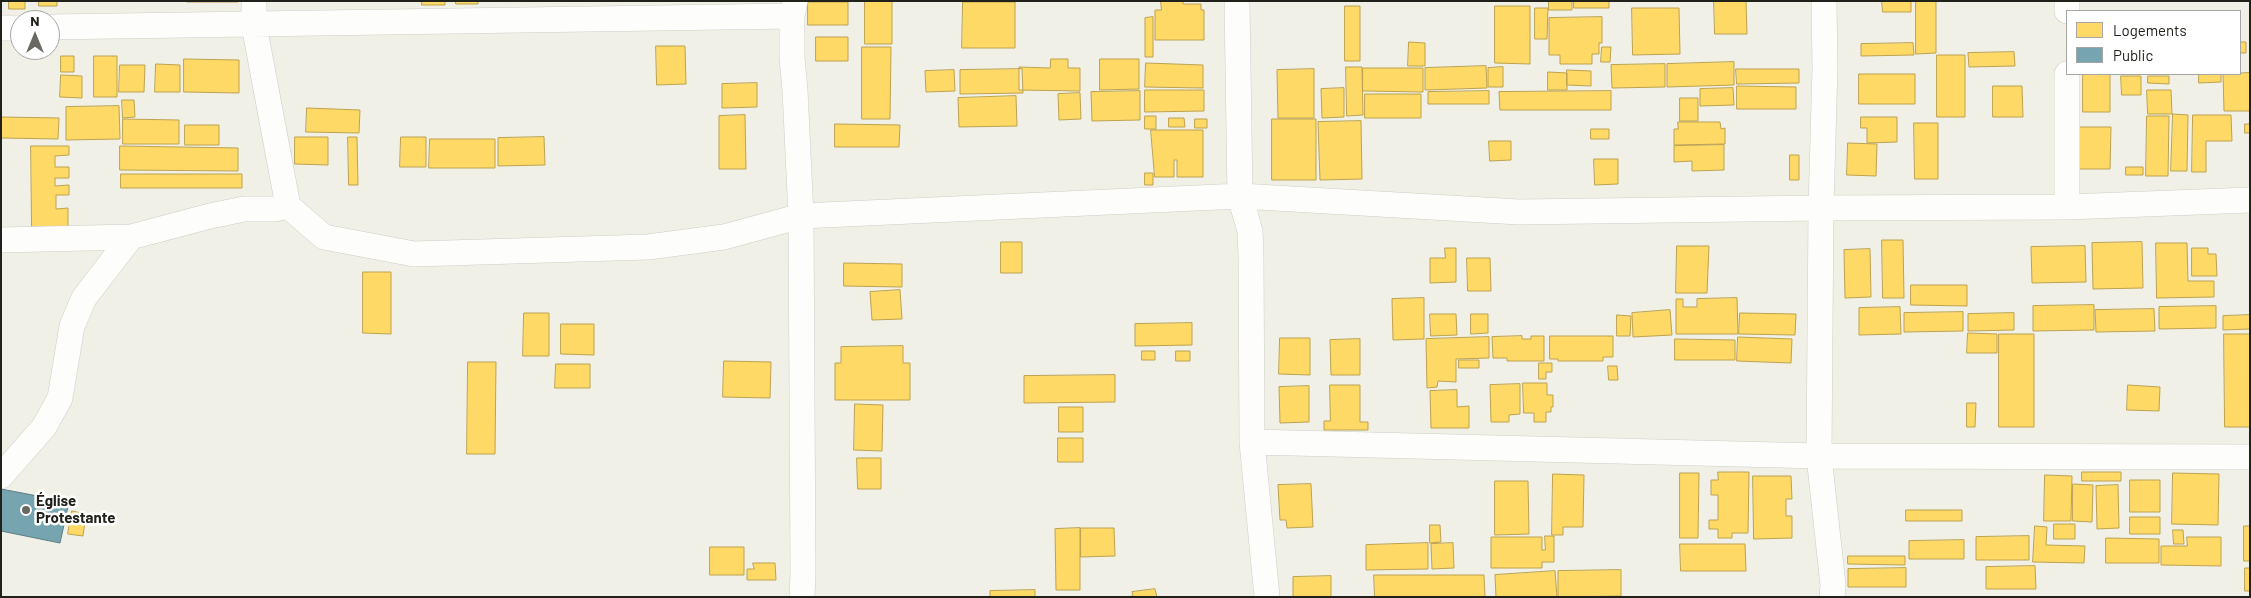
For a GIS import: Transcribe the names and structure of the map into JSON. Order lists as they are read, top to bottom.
{
  "places": ["Église Protestante"],
  "legend": ["Logements", "Public"],
  "north": "top"
}
